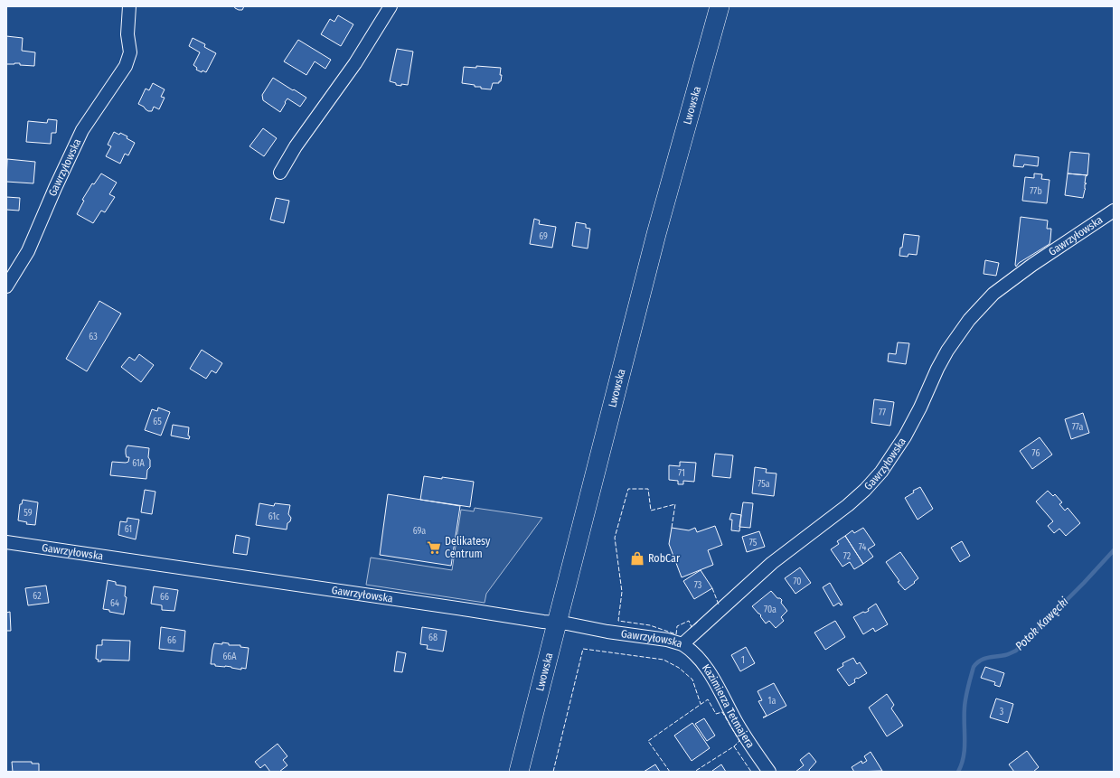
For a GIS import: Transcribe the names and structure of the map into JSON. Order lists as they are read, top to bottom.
{
  "streets": {
    "main road": ["Lwowska"],
    "street": ["Gawrzyłowska", "Kazimierza Tetmajera"]
  },
  "crossings": [
    ["Lwowska", "Gawrzyłowska"],
    ["Gawrzyłowska", "Kazimierza Tetmajera"]
  ],
  "water": ["Potok Kawęcki"],
  "places": {
    "supermarket": ["Delikatesy Centrum"],
    "shop": ["RobCar"]
  },
  "house_numbers": [
    "77b",
    "69",
    "63",
    "77",
    "65",
    "77a",
    "76",
    "61A",
    "71",
    "75a",
    "59",
    "61c",
    "61",
    "69a",
    "75",
    "74",
    "72",
    "70",
    "73",
    "62",
    "66",
    "64",
    "70a",
    "68",
    "66",
    "66A",
    "1",
    "1a",
    "3"
  ]
}
